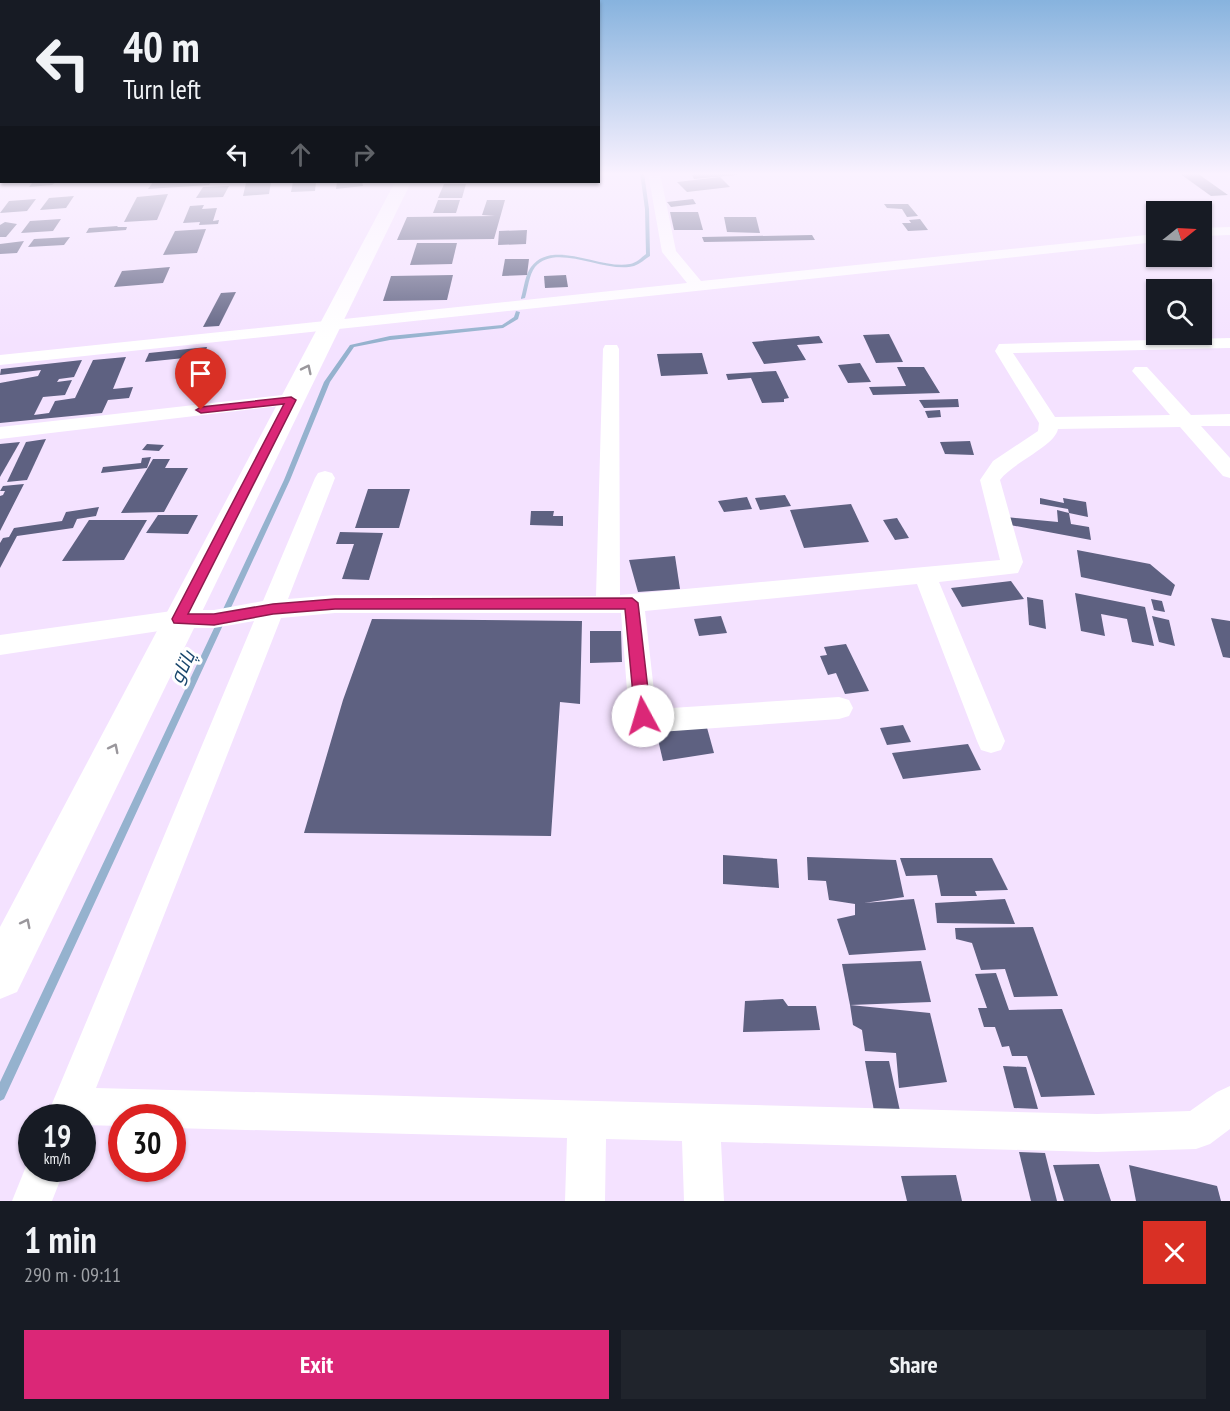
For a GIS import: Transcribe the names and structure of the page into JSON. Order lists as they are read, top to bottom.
{
  "water": ["پاتاو"],
  "north": "right",
  "page": {
    "turn": ["40 m", "Turn left"],
    "speed": "19 km/h",
    "limit": "30",
    "heading": ["1 min", "290 m · 09:11"],
    "buttons": ["Exit", "Share"]
  }
}
